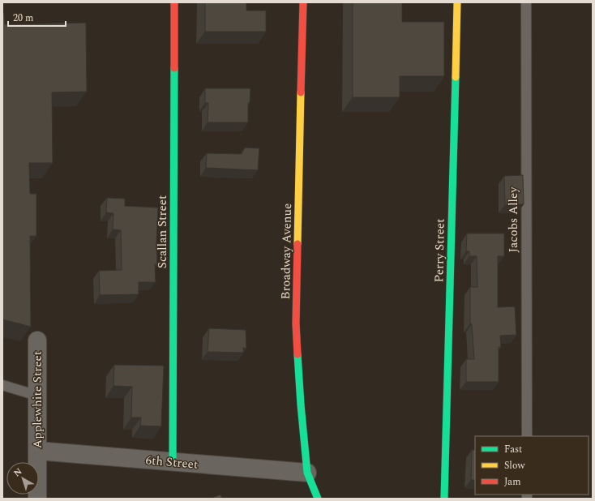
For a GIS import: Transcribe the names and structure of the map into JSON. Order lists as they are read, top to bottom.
{
  "streets": {
    "street": [
      "Scallan Street",
      "Perry Street",
      "Broadway Avenue",
      "Applewhite Street",
      "6th Street"
    ],
    "lane": ["Jacobs Alley"]
  },
  "crossings": [
    ["Scallan Street", "6th Street"],
    ["Broadway Avenue", "6th Street"],
    ["Applewhite Street", "6th Street"]
  ],
  "legend": ["Fast", "Slow", "Jam"],
  "scale_bar": "20 m",
  "north": "top left"
}
